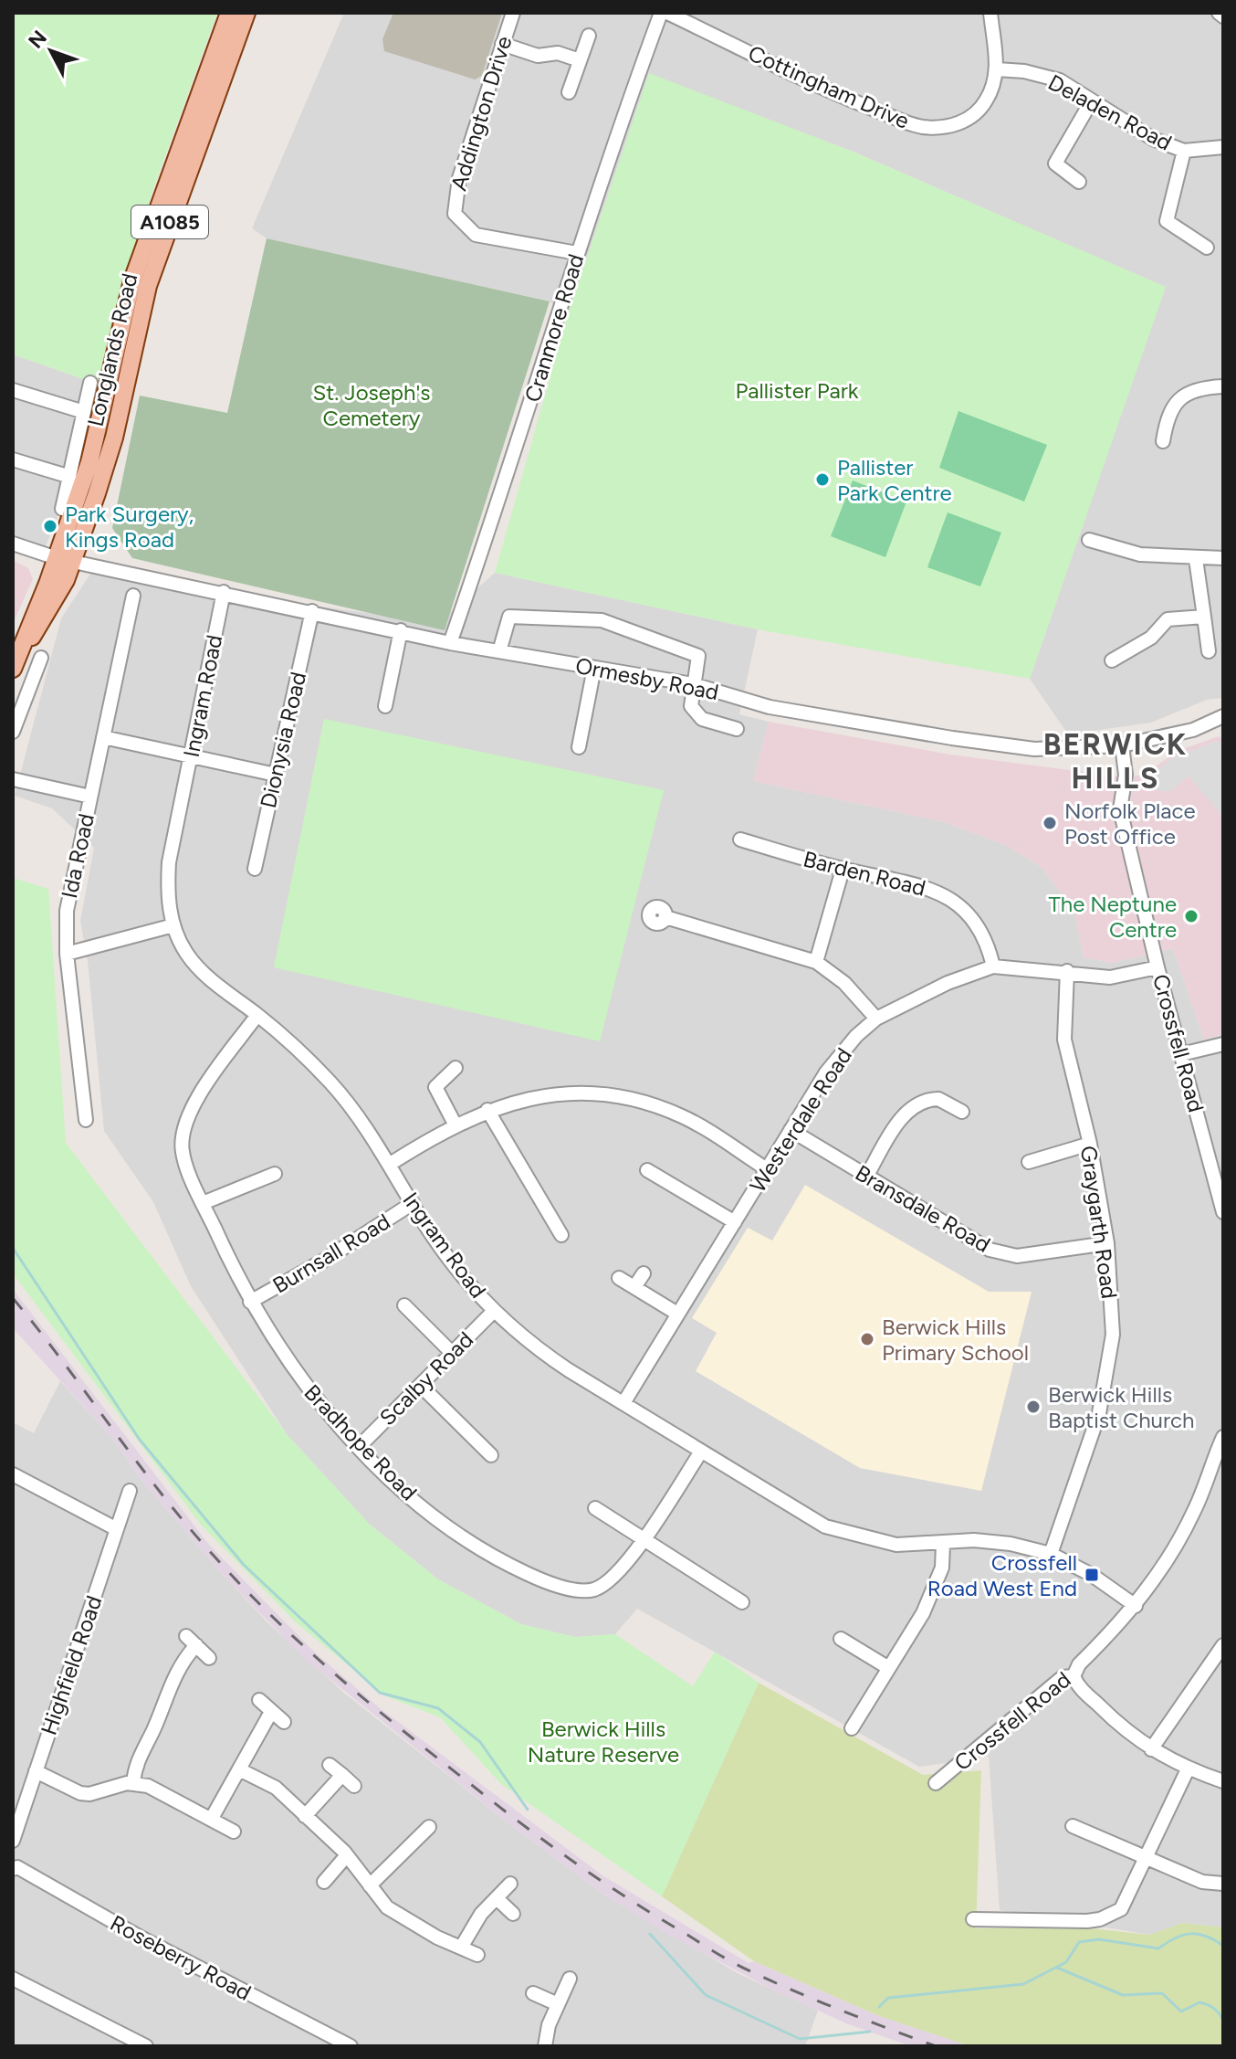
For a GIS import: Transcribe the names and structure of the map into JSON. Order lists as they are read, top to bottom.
{
  "streets": {
    "main road": ["A1085", "Longlands Road"],
    "street": [
      "Cottingham Drive",
      "Deladen Road",
      "Addington Drive",
      "Cranmore Road",
      "Ormesby Road",
      "Ingram Road",
      "Dionysia Road",
      "Ida Road",
      "Barden Road",
      "Crossfell Road",
      "Westerdale Road",
      "Bransdale Road",
      "Graygarth Road",
      "Burnsall Road",
      "Scalby Road",
      "Bradhope Road",
      "Highfield Road",
      "Roseberry Road"
    ]
  },
  "crossings": [
    ["Cottingham Drive", "Deladen Road"],
    ["Addington Drive", "Cranmore Road"],
    ["Cranmore Road", "Ormesby Road"],
    ["Longlands Road", "Ormesby Road"],
    ["Ormesby Road", "Ingram Road"],
    ["Ormesby Road", "Dionysia Road"],
    ["Ormesby Road", "Crossfell Road"],
    ["Ingram Road", "Crossfell Road"],
    ["Ingram Road", "Westerdale Road"],
    ["Ingram Road", "Graygarth Road"],
    ["Ingram Road", "Burnsall Road"],
    ["Ingram Road", "Scalby Road"],
    ["Ingram Road", "Bradhope Road"],
    ["Barden Road", "Westerdale Road"],
    ["Crossfell Road", "Westerdale Road"],
    ["Westerdale Road", "Bransdale Road"],
    ["Westerdale Road", "Graygarth Road"],
    ["Bransdale Road", "Graygarth Road"],
    ["Burnsall Road", "Bradhope Road"],
    ["Scalby Road", "Bradhope Road"]
  ],
  "districts": ["BERWICK HILLS"],
  "parks": ["Pallister Park", "St. Joseph's Cemetery", "Berwick Hills Nature Reserve"],
  "places": {
    "other": [
      "Pallister Park Centre",
      "Park Surgery, Kings Road",
      "Norfolk Place Post Office",
      "The Neptune Centre",
      "Berwick Hills Primary School",
      "Berwick Hills Baptist Church"
    ],
    "transit": ["Crossfell Road West End"]
  },
  "north": "top left"
}
